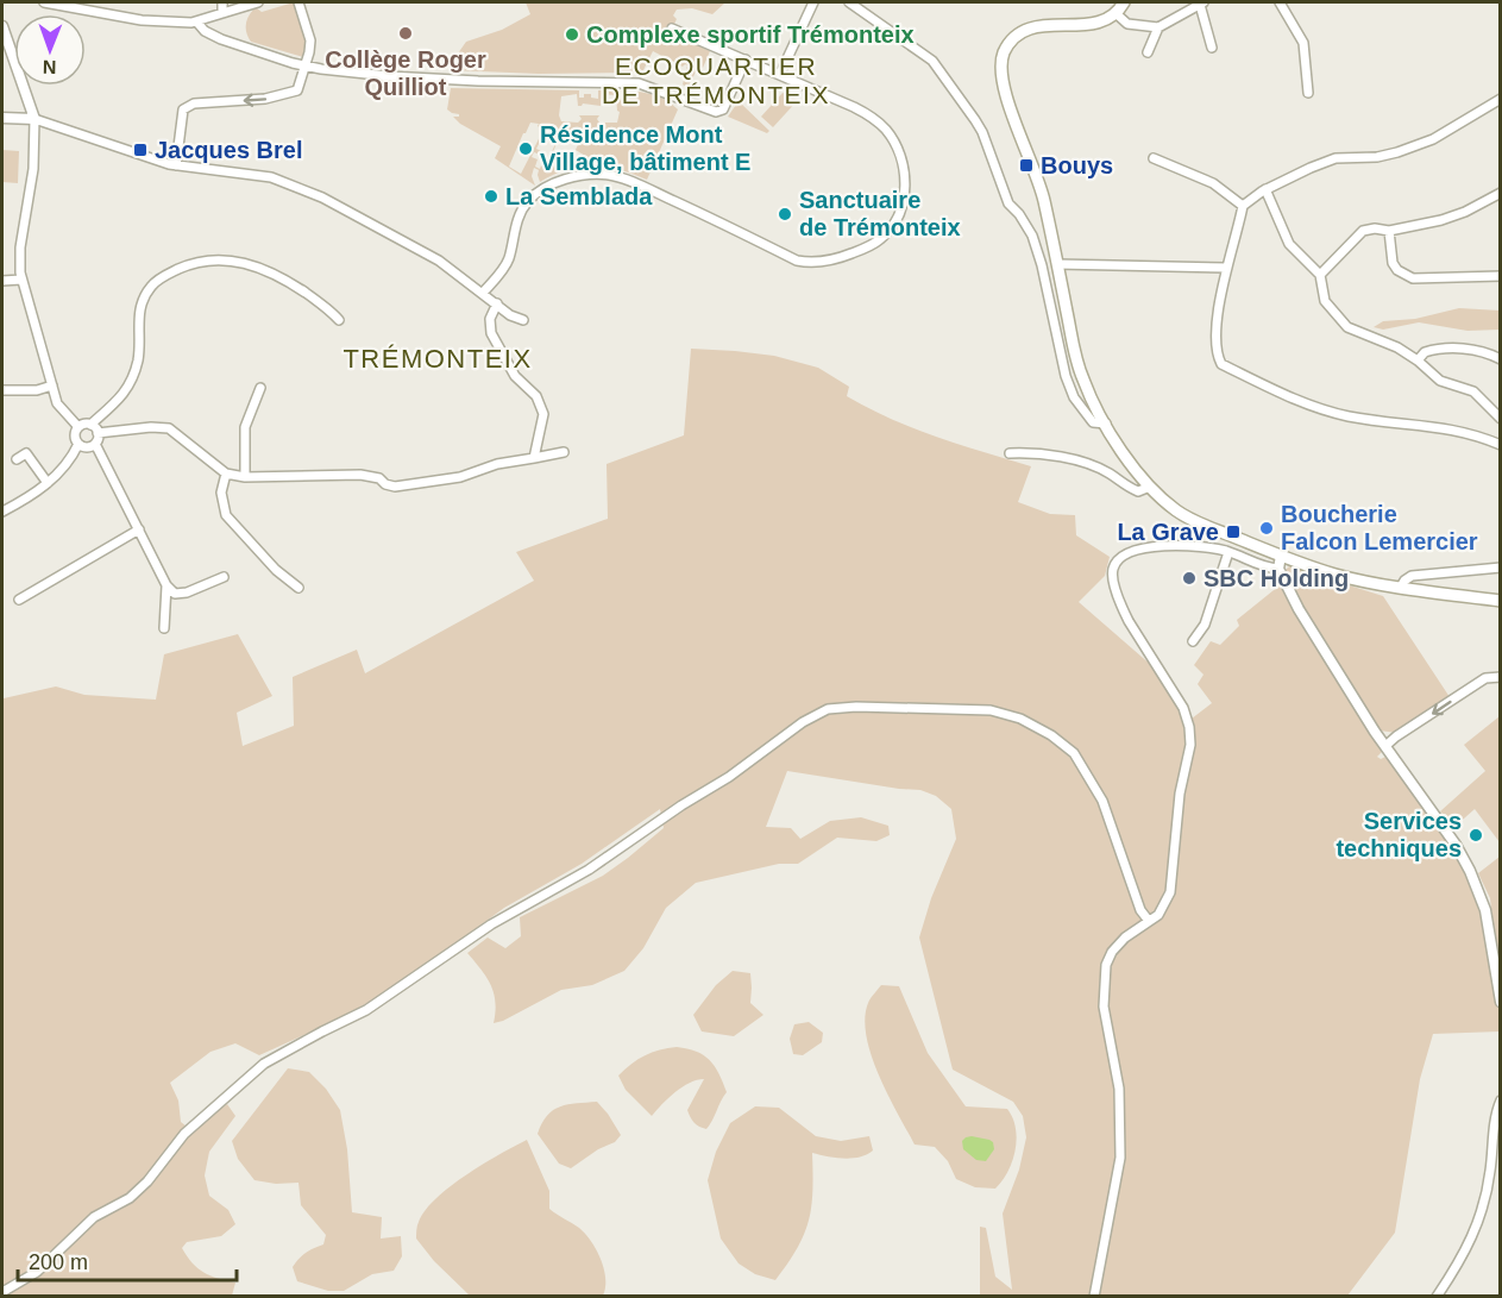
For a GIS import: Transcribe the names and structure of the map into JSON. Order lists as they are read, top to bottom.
{
  "districts": ["ECOQUARTIER DE TRÉMONTEIX", "TRÉMONTEIX"],
  "places": {
    "other": [
      "Collège Roger Quilliot",
      "Complexe sportif Trémonteix",
      "Résidence Mont Village, bâtiment E",
      "La Semblada",
      "Sanctuaire de Trémonteix",
      "Boucherie Falcon Lemercier",
      "SBC Holding",
      "Services techniques"
    ],
    "transit": ["Jacques Brel", "Bouys", "La Grave"]
  },
  "scale_bar": "200 m",
  "north": "bottom"
}
